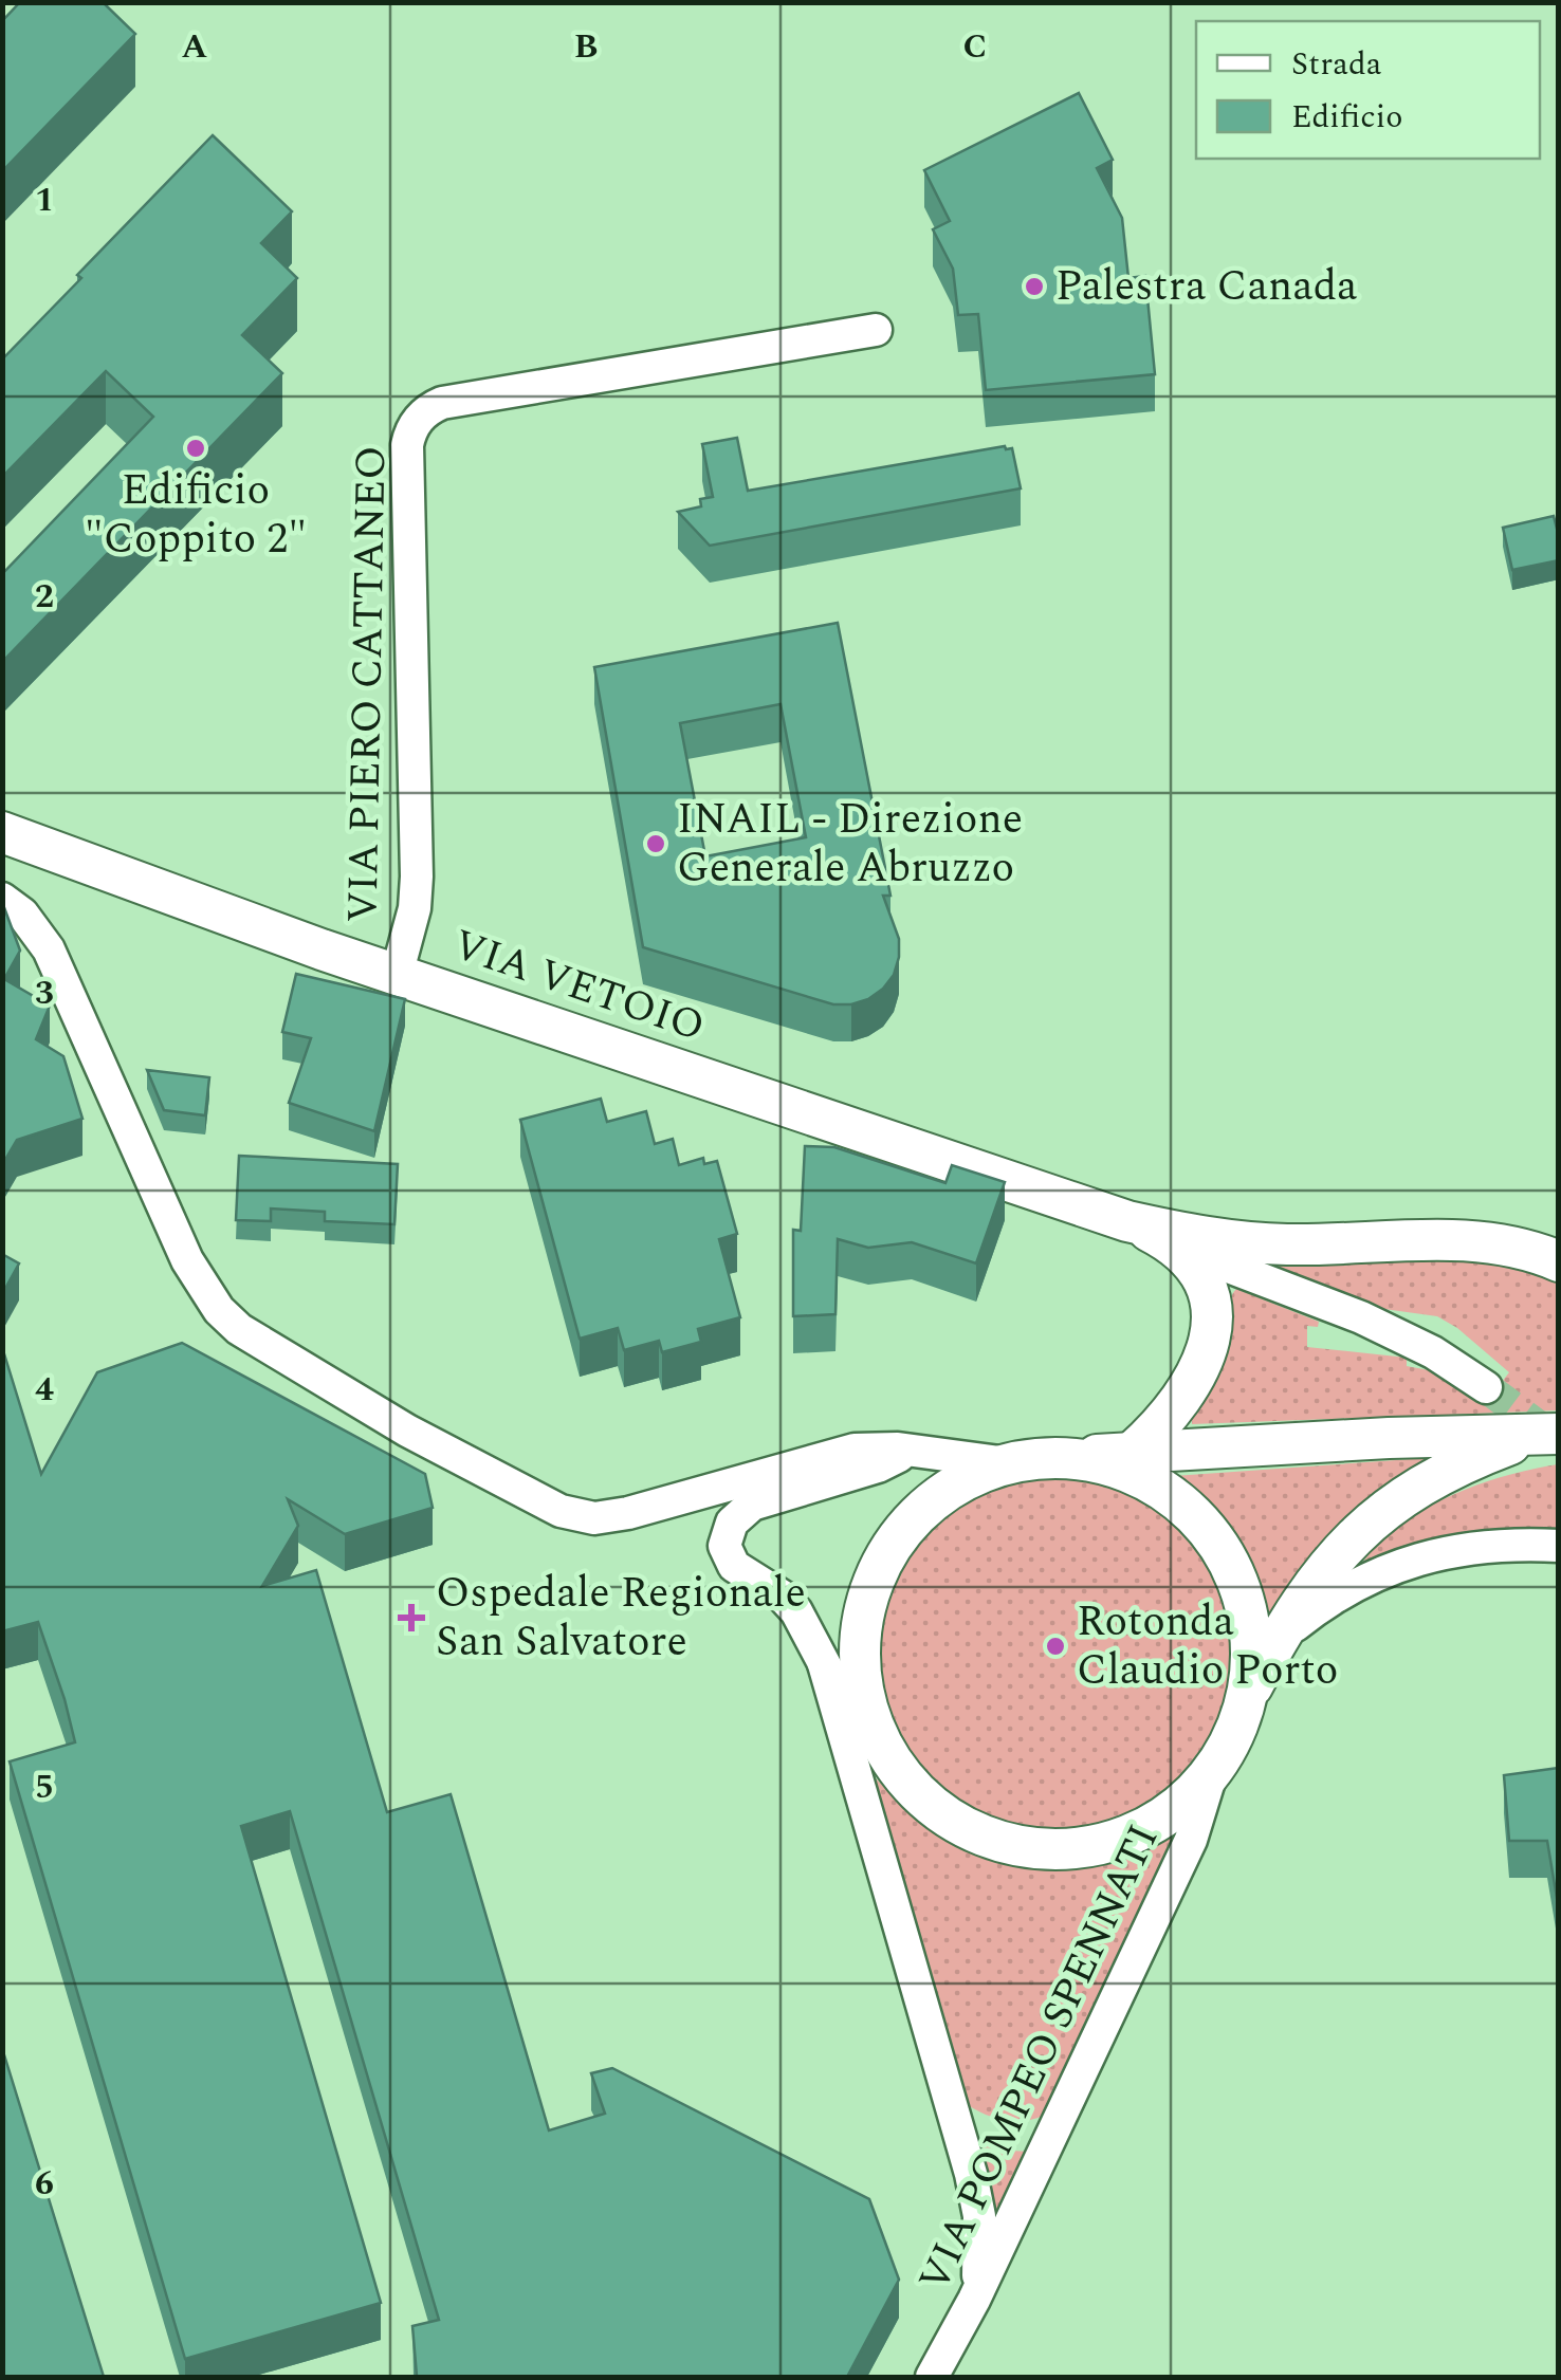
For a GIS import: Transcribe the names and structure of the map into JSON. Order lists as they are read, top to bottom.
{
  "streets": {
    "street": ["VIA PIERO CATTANEO", "VIA VETOIO", "VIA POMPEO SPENNATI"]
  },
  "crossings": [
    ["VIA PIERO CATTANEO", "VIA VETOIO"]
  ],
  "places": {
    "other": [
      "Palestra Canada",
      "Edificio \"Coppito 2\"",
      "INAIL - Direzione Generale Abruzzo",
      "Rotonda Claudio Porto"
    ],
    "health": ["Ospedale Regionale San Salvatore"]
  },
  "legend": ["Strada", "Edificio"],
  "grid": {
    "columns": ["A", "B", "C"],
    "rows": [
      "1",
      "2",
      "3",
      "4",
      "5",
      "6"
    ]
  }
}
